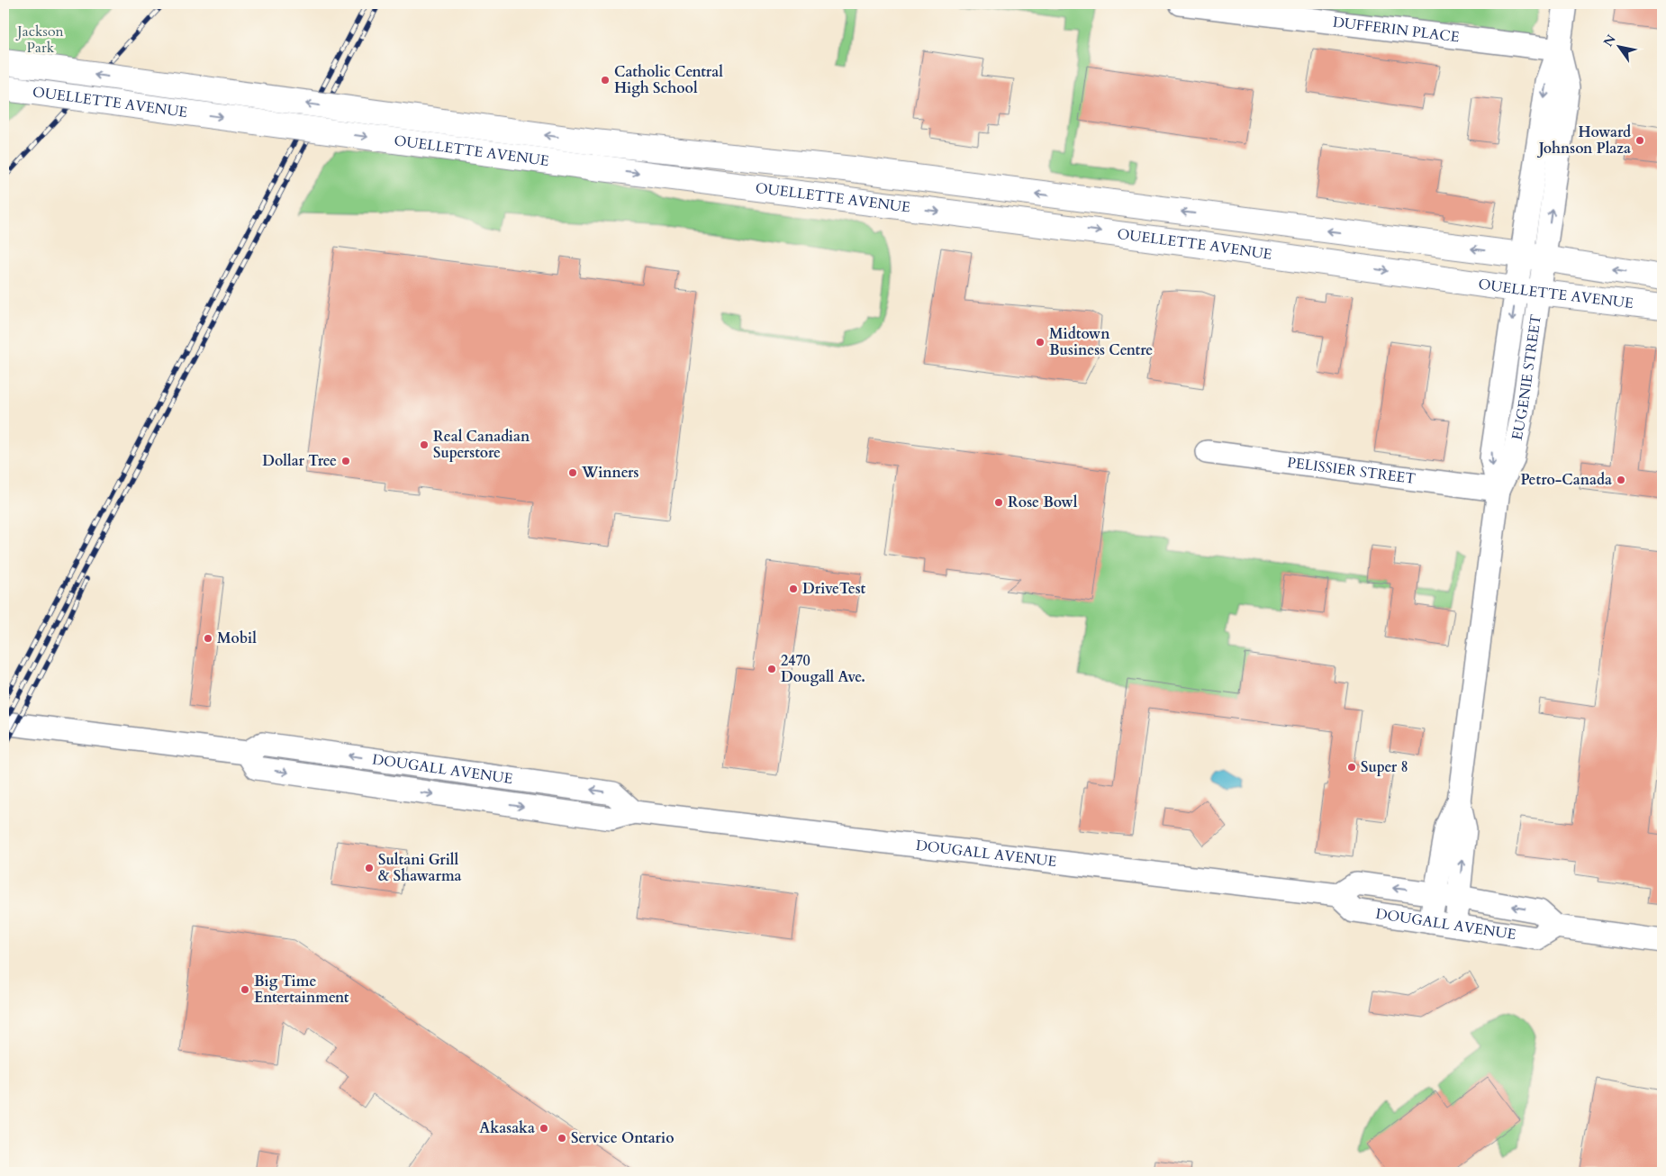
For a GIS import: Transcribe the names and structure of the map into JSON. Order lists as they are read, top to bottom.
{
  "streets": {
    "main road": ["OUELLETTE AVENUE"],
    "street": [
      "DUFFERIN PLACE",
      "EUGENIE STREET",
      "PELISSIER STREET",
      "DOUGALL AVENUE"
    ]
  },
  "crossings": [
    ["DUFFERIN PLACE", "EUGENIE STREET"],
    ["OUELLETTE AVENUE", "EUGENIE STREET"],
    ["EUGENIE STREET", "PELISSIER STREET"],
    ["EUGENIE STREET", "DOUGALL AVENUE"]
  ],
  "parks": ["Jackson Park"],
  "places": [
    "Catholic Central High School",
    "Howard Johnson Plaza",
    "Midtown Business Centre",
    "Real Canadian Superstore",
    "Dollar Tree",
    "Winners",
    "Petro-Canada",
    "Rose Bowl",
    "DriveTest",
    "Mobil",
    "2470 Dougall Ave.",
    "Super 8",
    "Sultani Grill & Shawarma",
    "Big Time Entertainment",
    "Akasaka",
    "Service Ontario"
  ],
  "north": "top left"
}
